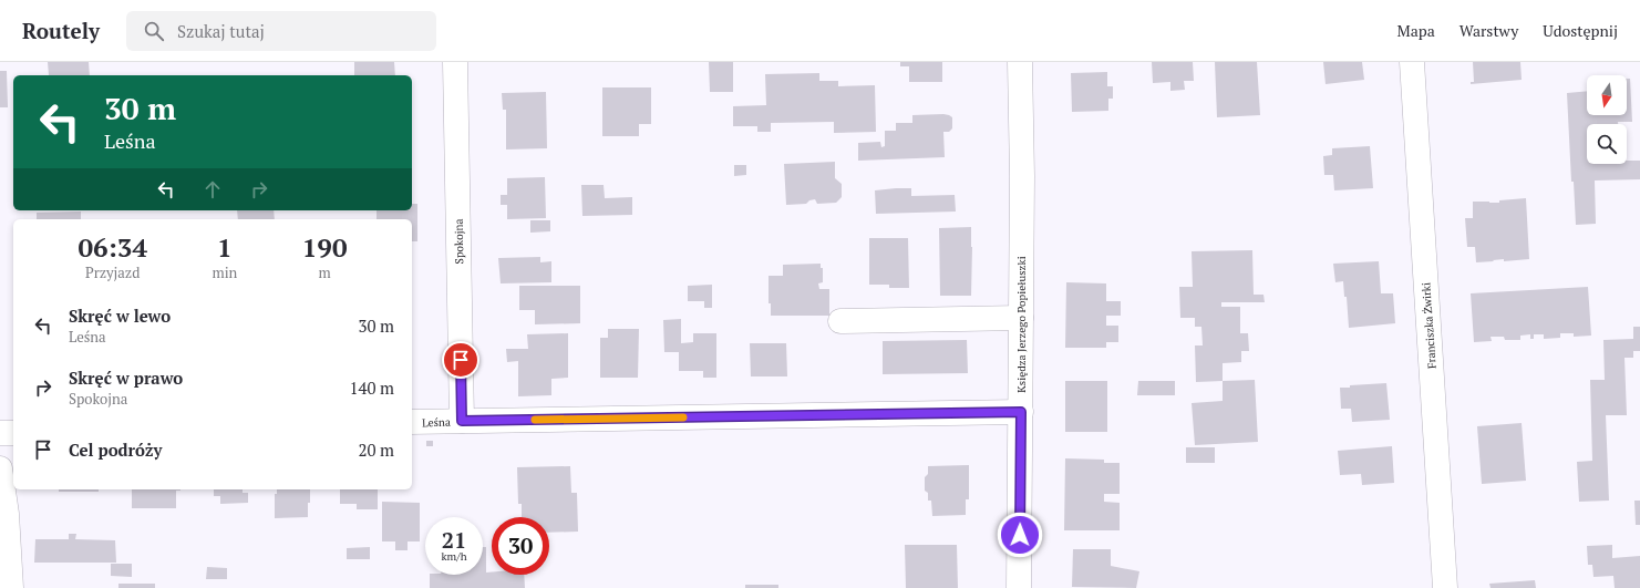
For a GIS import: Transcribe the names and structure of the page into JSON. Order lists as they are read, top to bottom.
{
  "streets": {
    "street": [
      "Spokojna",
      "Księdza Jerzego Popiełuszki",
      "Franciszka Żwirki",
      "Leśna"
    ]
  },
  "crossings": [
    ["Spokojna", "Leśna"],
    ["Księdza Jerzego Popiełuszki", "Leśna"]
  ],
  "north": "bottom",
  "page": {
    "header": "Routely",
    "search": "Szukaj tutaj",
    "nav": ["Mapa", "Warstwy", "Udostępnij"],
    "turn": ["30 m", "Leśna"],
    "eta": [
      "06:34",
      "Przyjazd",
      "1",
      "min",
      "190",
      "m"
    ],
    "list": [
      {
        "name": "Skręć w lewo",
        "note": "Leśna",
        "value": "30 m"
      },
      {
        "name": "Skręć w prawo",
        "note": "Spokojna",
        "value": "140 m"
      },
      {
        "name": "Cel podróży",
        "value": "20 m"
      }
    ],
    "speed": "21 km/h",
    "limit": "30"
  }
}
